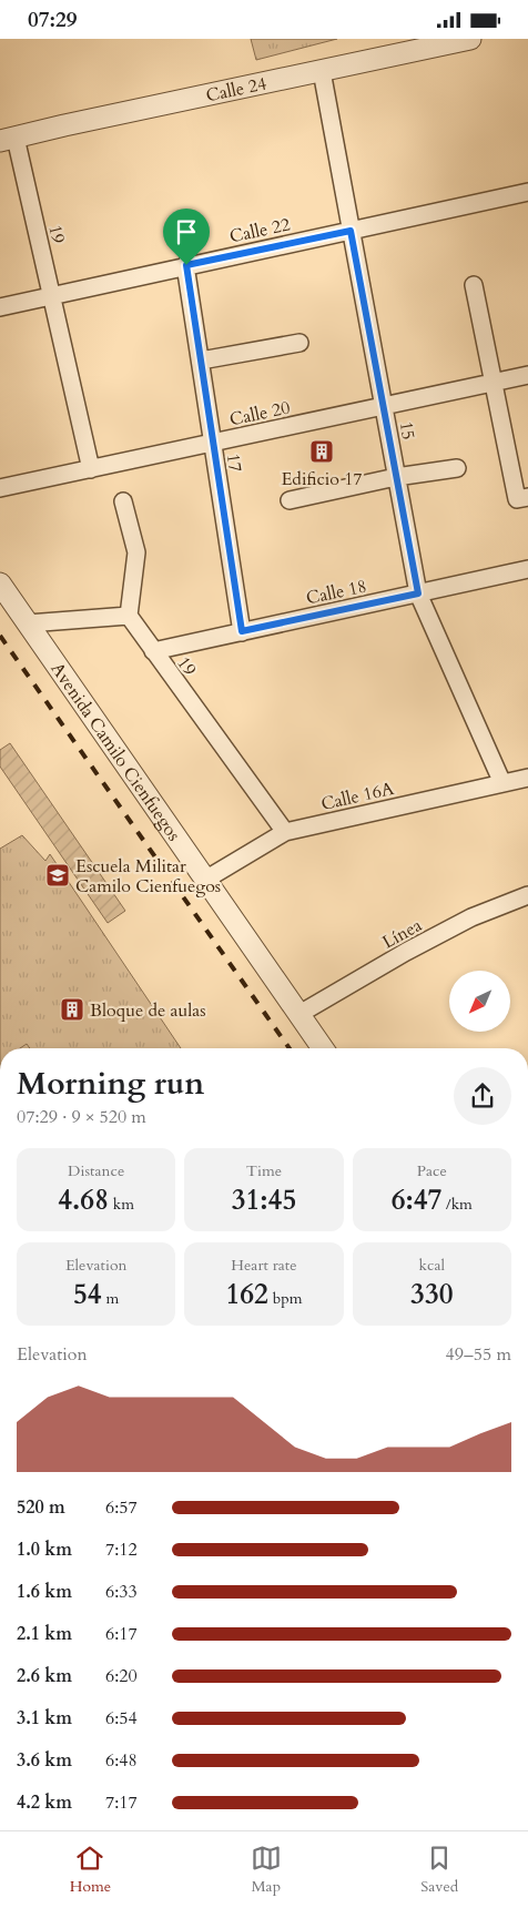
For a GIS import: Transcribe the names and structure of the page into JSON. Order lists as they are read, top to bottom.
{
  "streets": {
    "street": [
      "Calle 24",
      "Calle 22",
      "19",
      "Calle 20",
      "15",
      "17",
      "Calle 18",
      "Avenida Camilo Cienfuegos",
      "Calle 16A",
      "Línea"
    ]
  },
  "crossings": [
    ["Calle 24", "19"],
    ["Calle 24", "15"],
    ["Calle 22", "19"],
    ["Calle 22", "15"],
    ["Calle 22", "17"],
    ["19", "Calle 20"],
    ["19", "Calle 18"],
    ["19", "Calle 16A"],
    ["Calle 20", "15"],
    ["Calle 20", "17"],
    ["15", "Calle 18"],
    ["15", "Calle 16A"],
    ["17", "Calle 18"],
    ["Avenida Camilo Cienfuegos", "Calle 16A"],
    ["Avenida Camilo Cienfuegos", "Línea"]
  ],
  "places": {
    "building": ["Edificio 17", "Bloque de aulas"],
    "school or university": ["Escuela Militar Camilo Cienfuegos"]
  },
  "north": "bottom left",
  "page": {
    "status": "07:29",
    "heading": ["Morning run", "07:29 · 9 × 520 m"],
    "stats": [
      ["Distance", "4.68 km"],
      ["Time", "31:45"],
      ["Pace", "6:47 /km"],
      ["Elevation", "54 m"],
      ["Heart rate", "162 bpm"],
      ["kcal", "330"]
    ],
    "chart": ["Elevation", "49–55 m"],
    "list": [
      {
        "name": "520 m",
        "note": "6:57"
      },
      {
        "name": "1.0 km",
        "note": "7:12"
      },
      {
        "name": "1.6 km",
        "note": "6:33"
      },
      {
        "name": "2.1 km",
        "note": "6:17"
      },
      {
        "name": "2.6 km",
        "note": "6:20"
      },
      {
        "name": "3.1 km",
        "note": "6:54"
      },
      {
        "name": "3.6 km",
        "note": "6:48"
      },
      {
        "name": "4.2 km",
        "note": "7:17"
      }
    ],
    "tabs": ["Home", "Map", "Saved"]
  }
}
